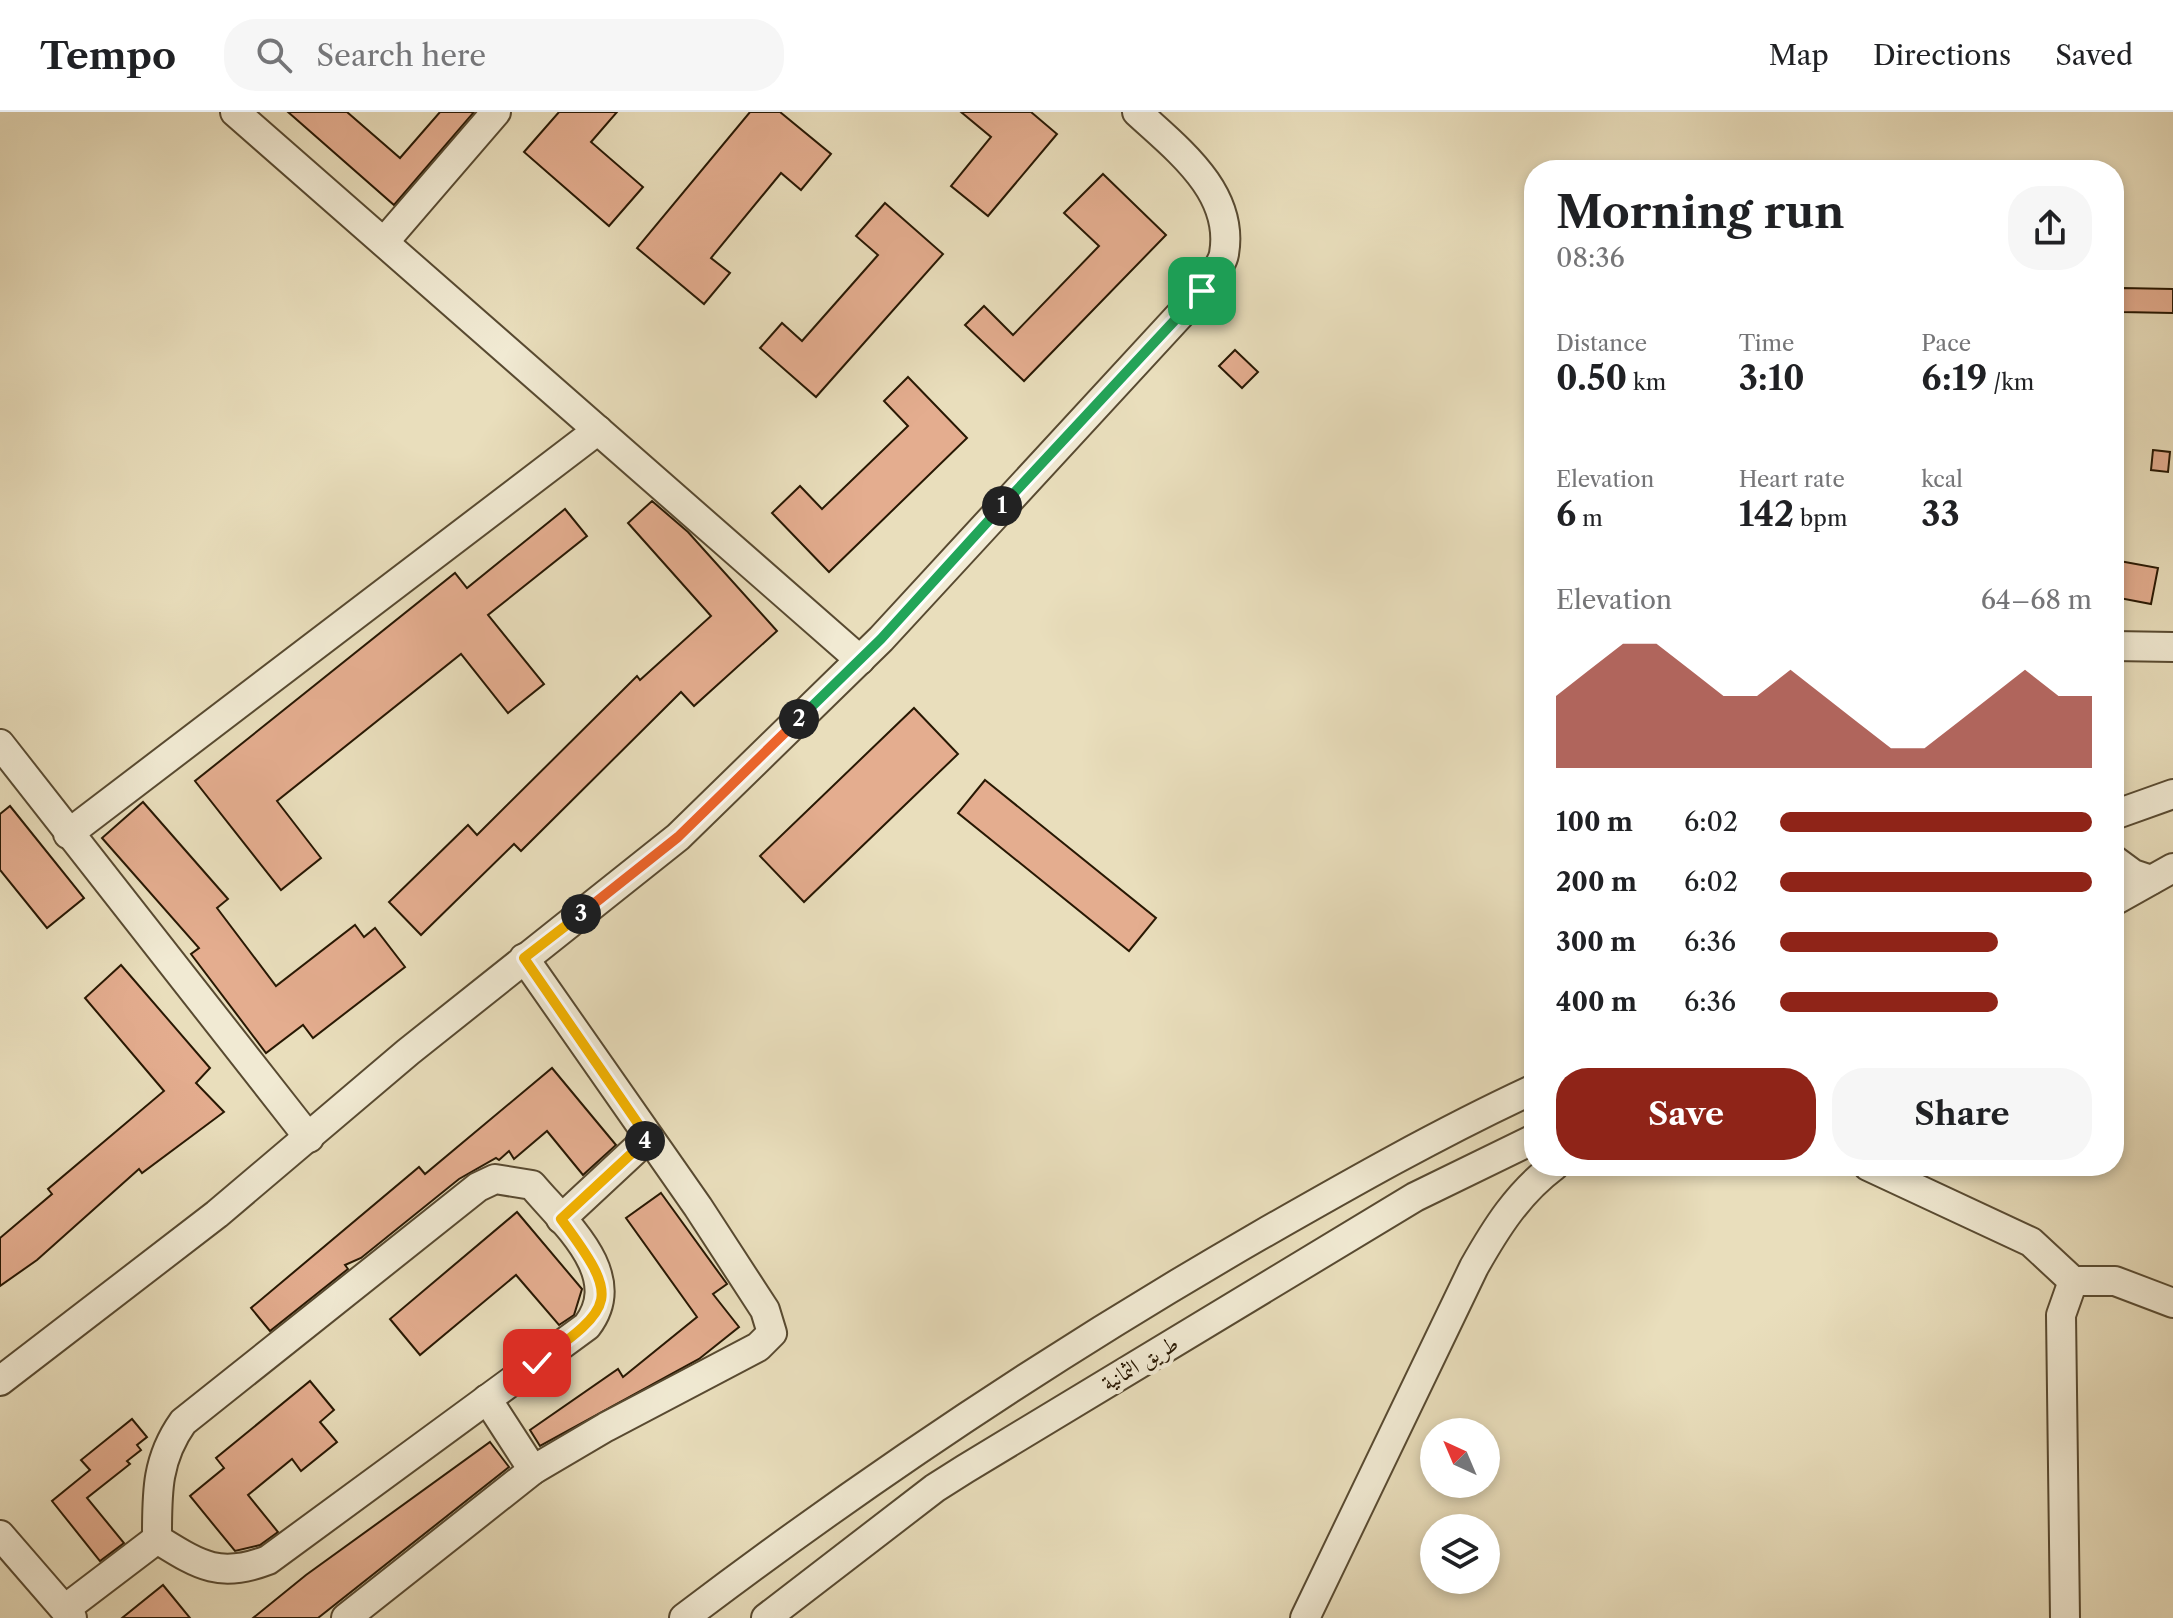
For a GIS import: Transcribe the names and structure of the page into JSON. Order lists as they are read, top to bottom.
{
  "streets": {
    "street": ["طريق الثمانية"]
  },
  "north": "top left",
  "page": {
    "header": "Tempo",
    "search": "Search here",
    "nav": ["Map", "Directions", "Saved"],
    "heading": ["Morning run", "08:36"],
    "stats": [
      ["Distance", "0.50 km"],
      ["Time", "3:10"],
      ["Pace", "6:19 /km"],
      ["Elevation", "6 m"],
      ["Heart rate", "142 bpm"],
      ["kcal", "33"]
    ],
    "pins": [
      "1",
      "2",
      "3",
      "4"
    ],
    "chart": ["Elevation", "64–68 m"],
    "list": [
      {
        "name": "100 m",
        "note": "6:02"
      },
      {
        "name": "200 m",
        "note": "6:02"
      },
      {
        "name": "300 m",
        "note": "6:36"
      },
      {
        "name": "400 m",
        "note": "6:36"
      }
    ],
    "buttons": ["Save", "Share"]
  }
}
